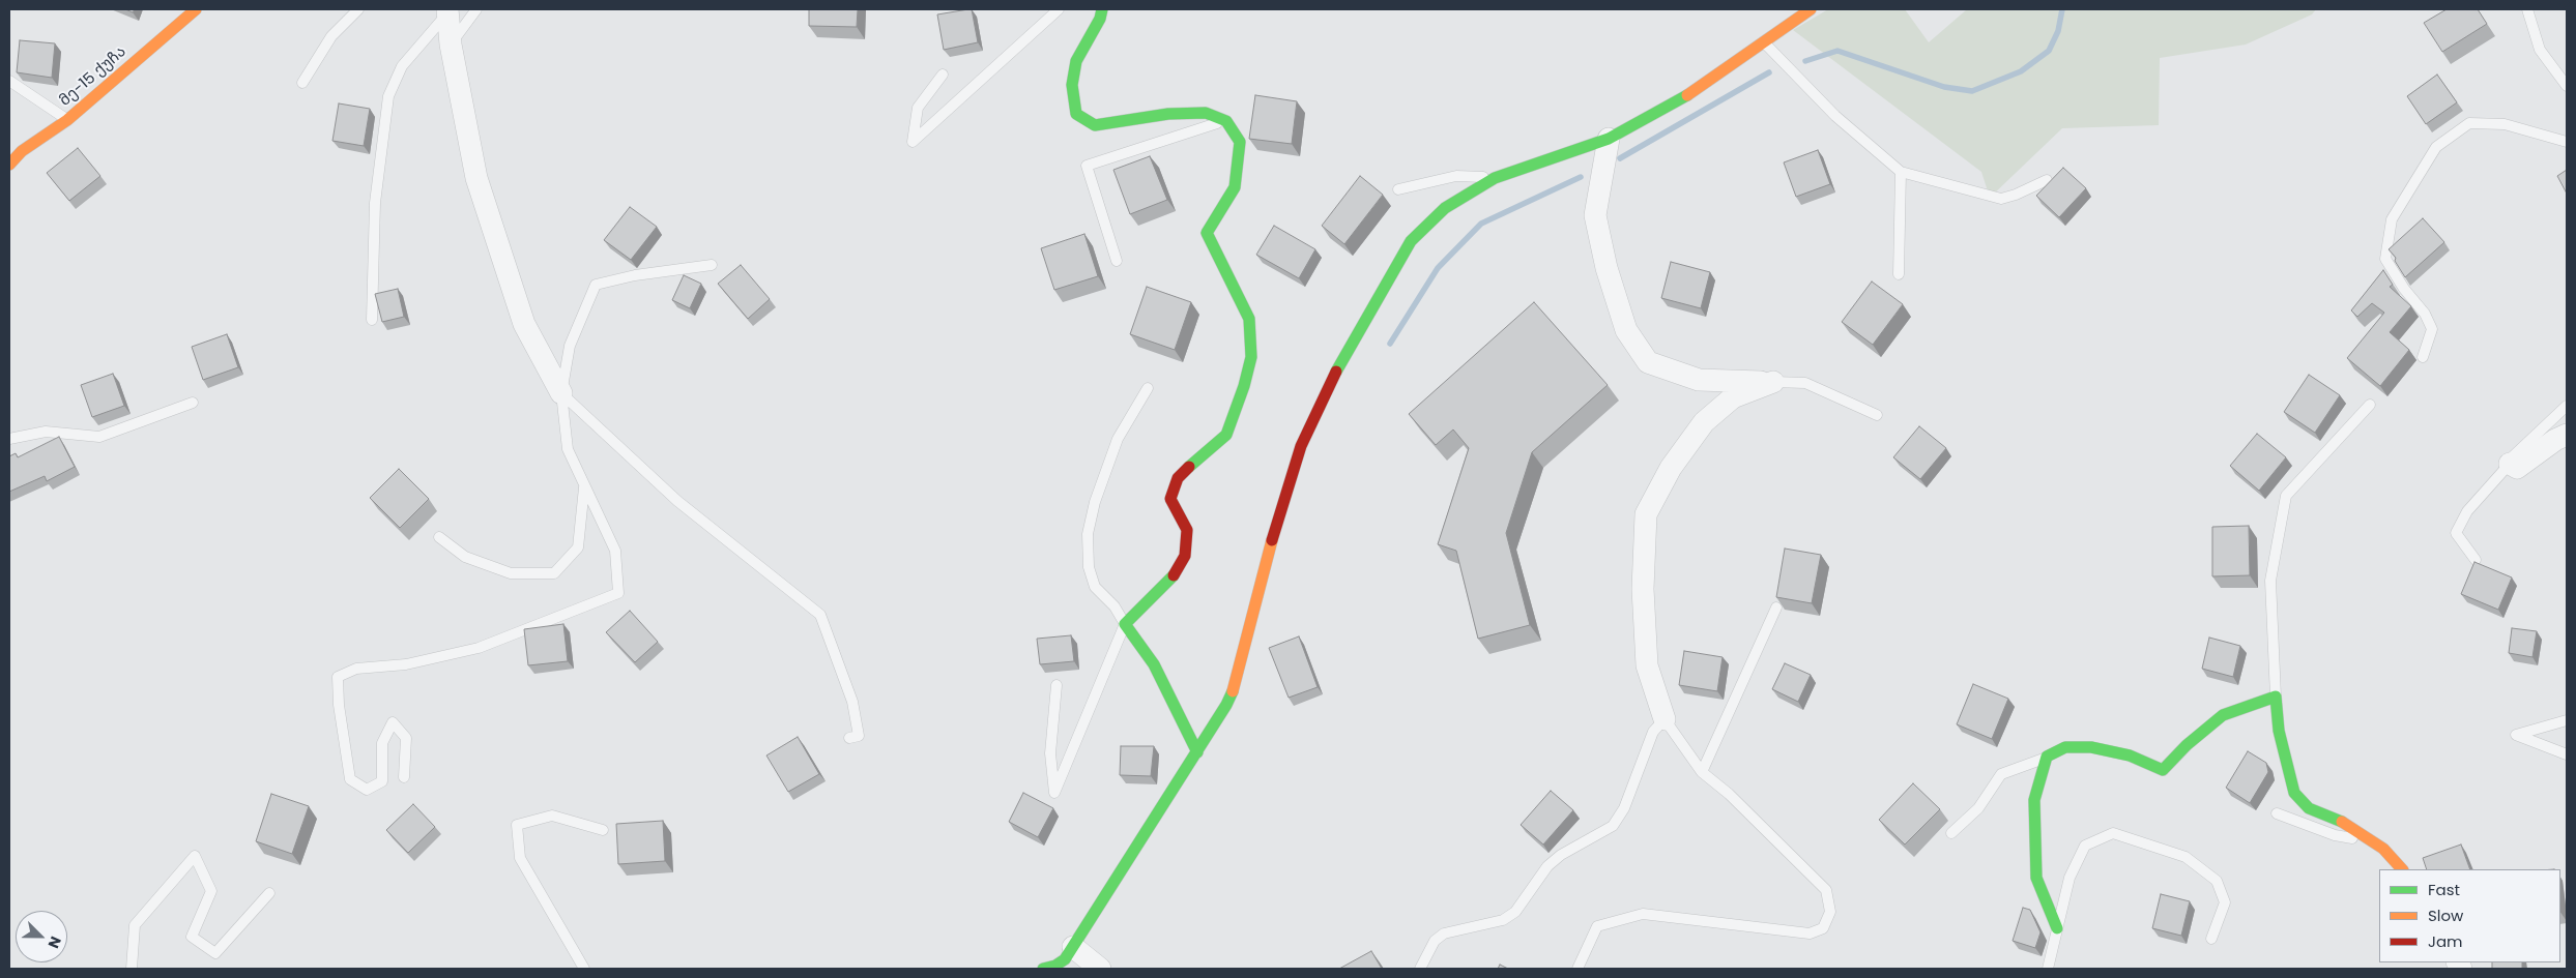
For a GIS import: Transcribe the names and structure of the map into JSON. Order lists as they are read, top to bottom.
{
  "streets": {
    "street": ["მე-15 ქუჩა"]
  },
  "legend": ["Fast", "Slow", "Jam"],
  "north": "bottom right"
}
